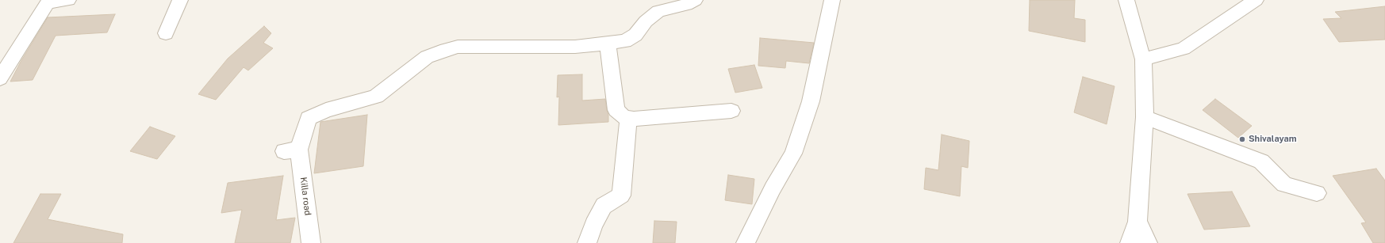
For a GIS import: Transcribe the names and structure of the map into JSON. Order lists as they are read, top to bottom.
{
  "streets": {
    "street": ["Killa road"]
  },
  "places": ["Shivalayam"]
}
